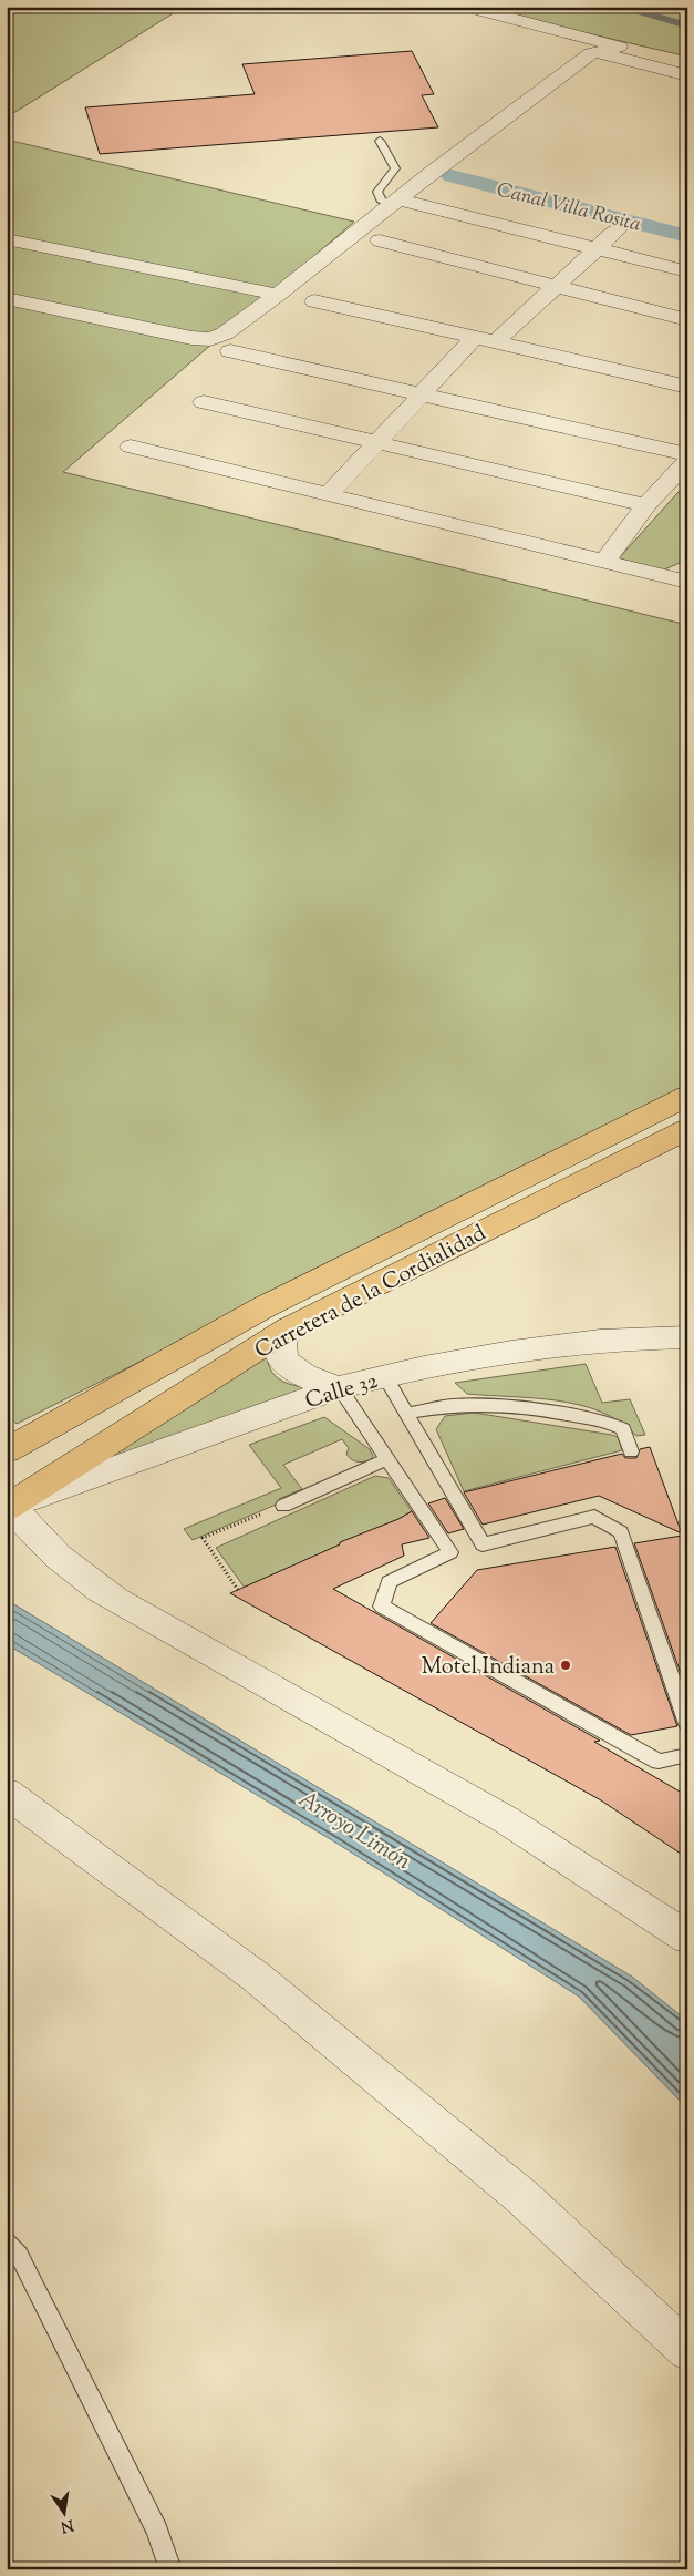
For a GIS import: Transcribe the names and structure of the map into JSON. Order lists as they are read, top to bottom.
{
  "streets": {
    "highway": ["Carretera de la Cordialidad"],
    "street": ["Calle 32"]
  },
  "crossings": [
    ["Carretera de la Cordialidad", "Calle 32"]
  ],
  "water": ["Canal Villa Rosita", "Arroyo Limón"],
  "places": ["Motel Indiana"],
  "north": "bottom"
}
